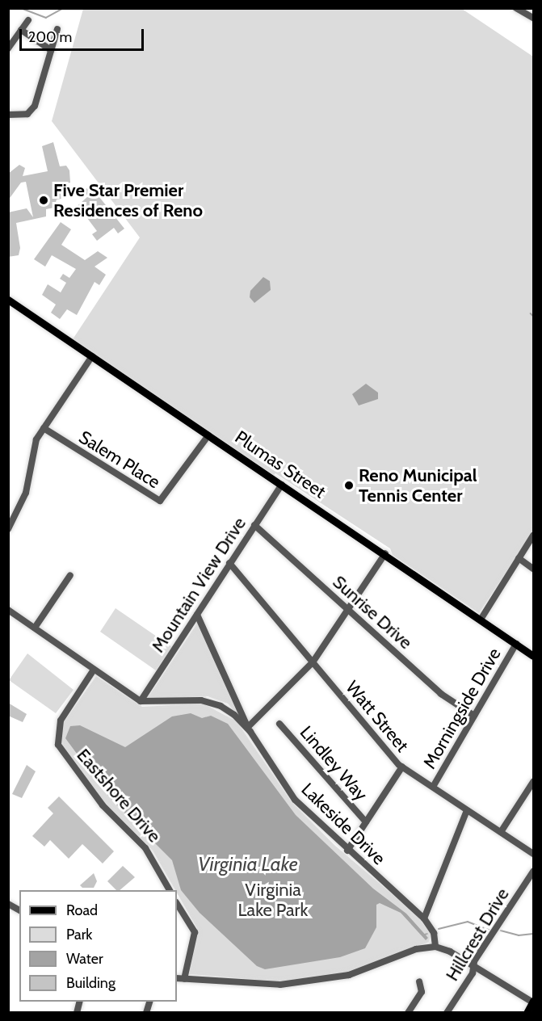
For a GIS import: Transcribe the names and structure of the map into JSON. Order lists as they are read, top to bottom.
{
  "streets": {
    "main road": ["Plumas Street"],
    "street": [
      "Salem Place",
      "Mountain View Drive",
      "Sunrise Drive",
      "Morningside Drive",
      "Watt Street",
      "Lindley Way",
      "Eastshore Drive",
      "Lakeside Drive",
      "Hillcrest Drive"
    ]
  },
  "crossings": [
    ["Salem Place", "Plumas Street"],
    ["Plumas Street", "Mountain View Drive"],
    ["Plumas Street", "Morningside Drive"],
    ["Mountain View Drive", "Sunrise Drive"],
    ["Mountain View Drive", "Watt Street"],
    ["Mountain View Drive", "Lakeside Drive"],
    ["Sunrise Drive", "Morningside Drive"],
    ["Morningside Drive", "Watt Street"]
  ],
  "water": ["Virginia Lake"],
  "parks": ["Virginia Lake Park"],
  "places": ["Five Star Premier Residences of Reno", "Reno Municipal Tennis Center"],
  "legend": [
    "Road",
    "Park",
    "Water",
    "Building"
  ],
  "scale_bar": "200 m"
}
